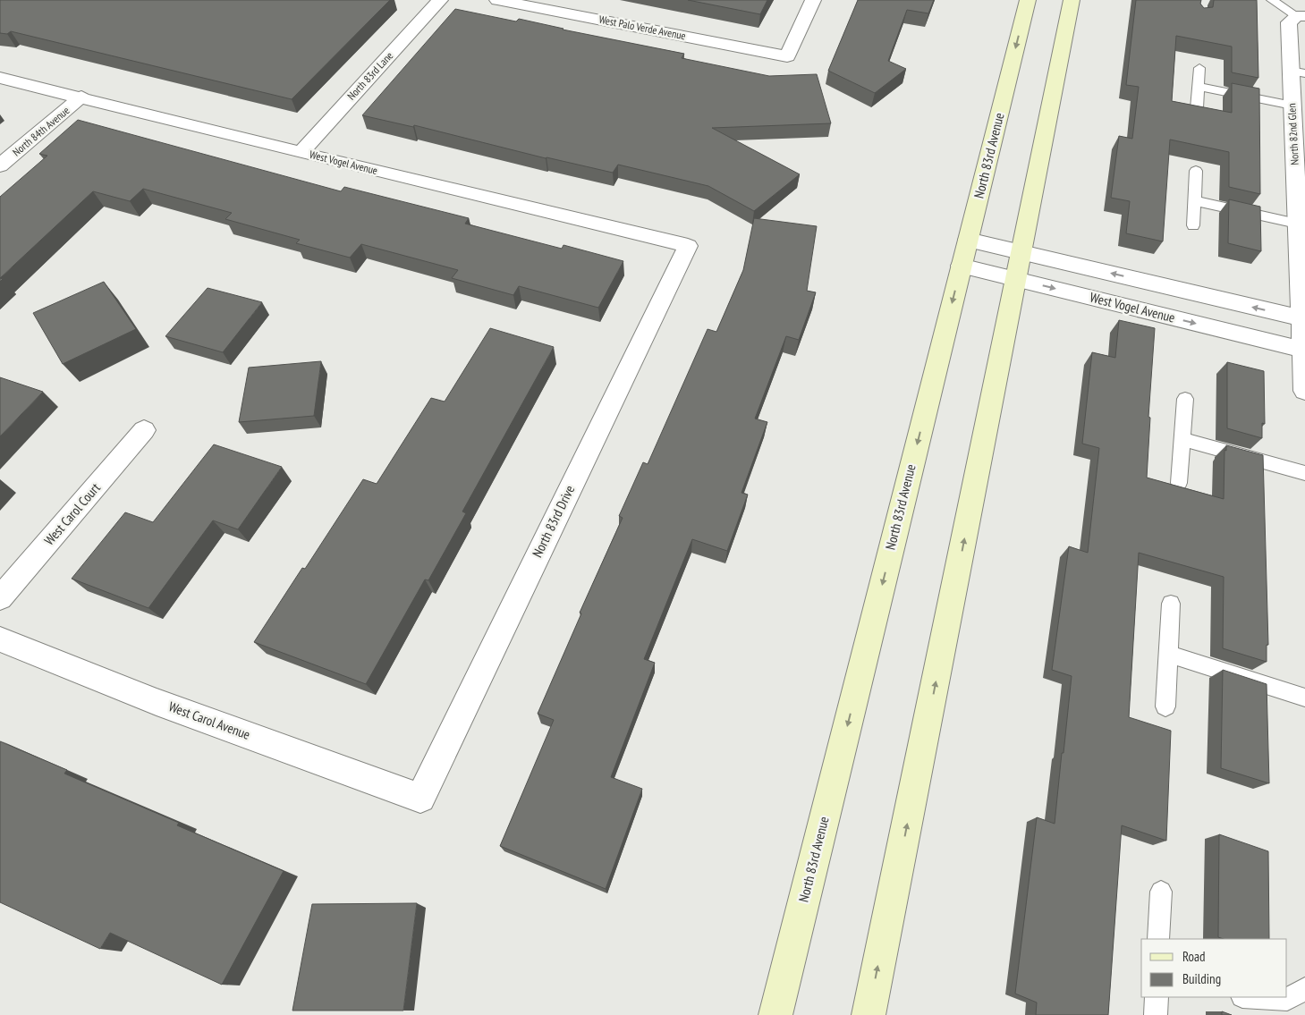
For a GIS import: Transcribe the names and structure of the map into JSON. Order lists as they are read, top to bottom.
{
  "streets": {
    "main road": ["North 83rd Avenue"],
    "street": [
      "West Palo Verde Avenue",
      "North 83rd Lane",
      "North 84th Avenue",
      "North 82nd Glen",
      "West Vogel Avenue",
      "West Carol Court",
      "North 83rd Drive",
      "West Carol Avenue"
    ]
  },
  "crossings": [
    ["North 83rd Lane", "West Vogel Avenue"],
    ["North 84th Avenue", "West Vogel Avenue"],
    ["North 82nd Glen", "West Vogel Avenue"],
    ["North 83rd Avenue", "West Vogel Avenue"],
    ["West Vogel Avenue", "North 83rd Drive"],
    ["North 83rd Drive", "West Carol Avenue"]
  ],
  "legend": ["Road", "Building"]
}
